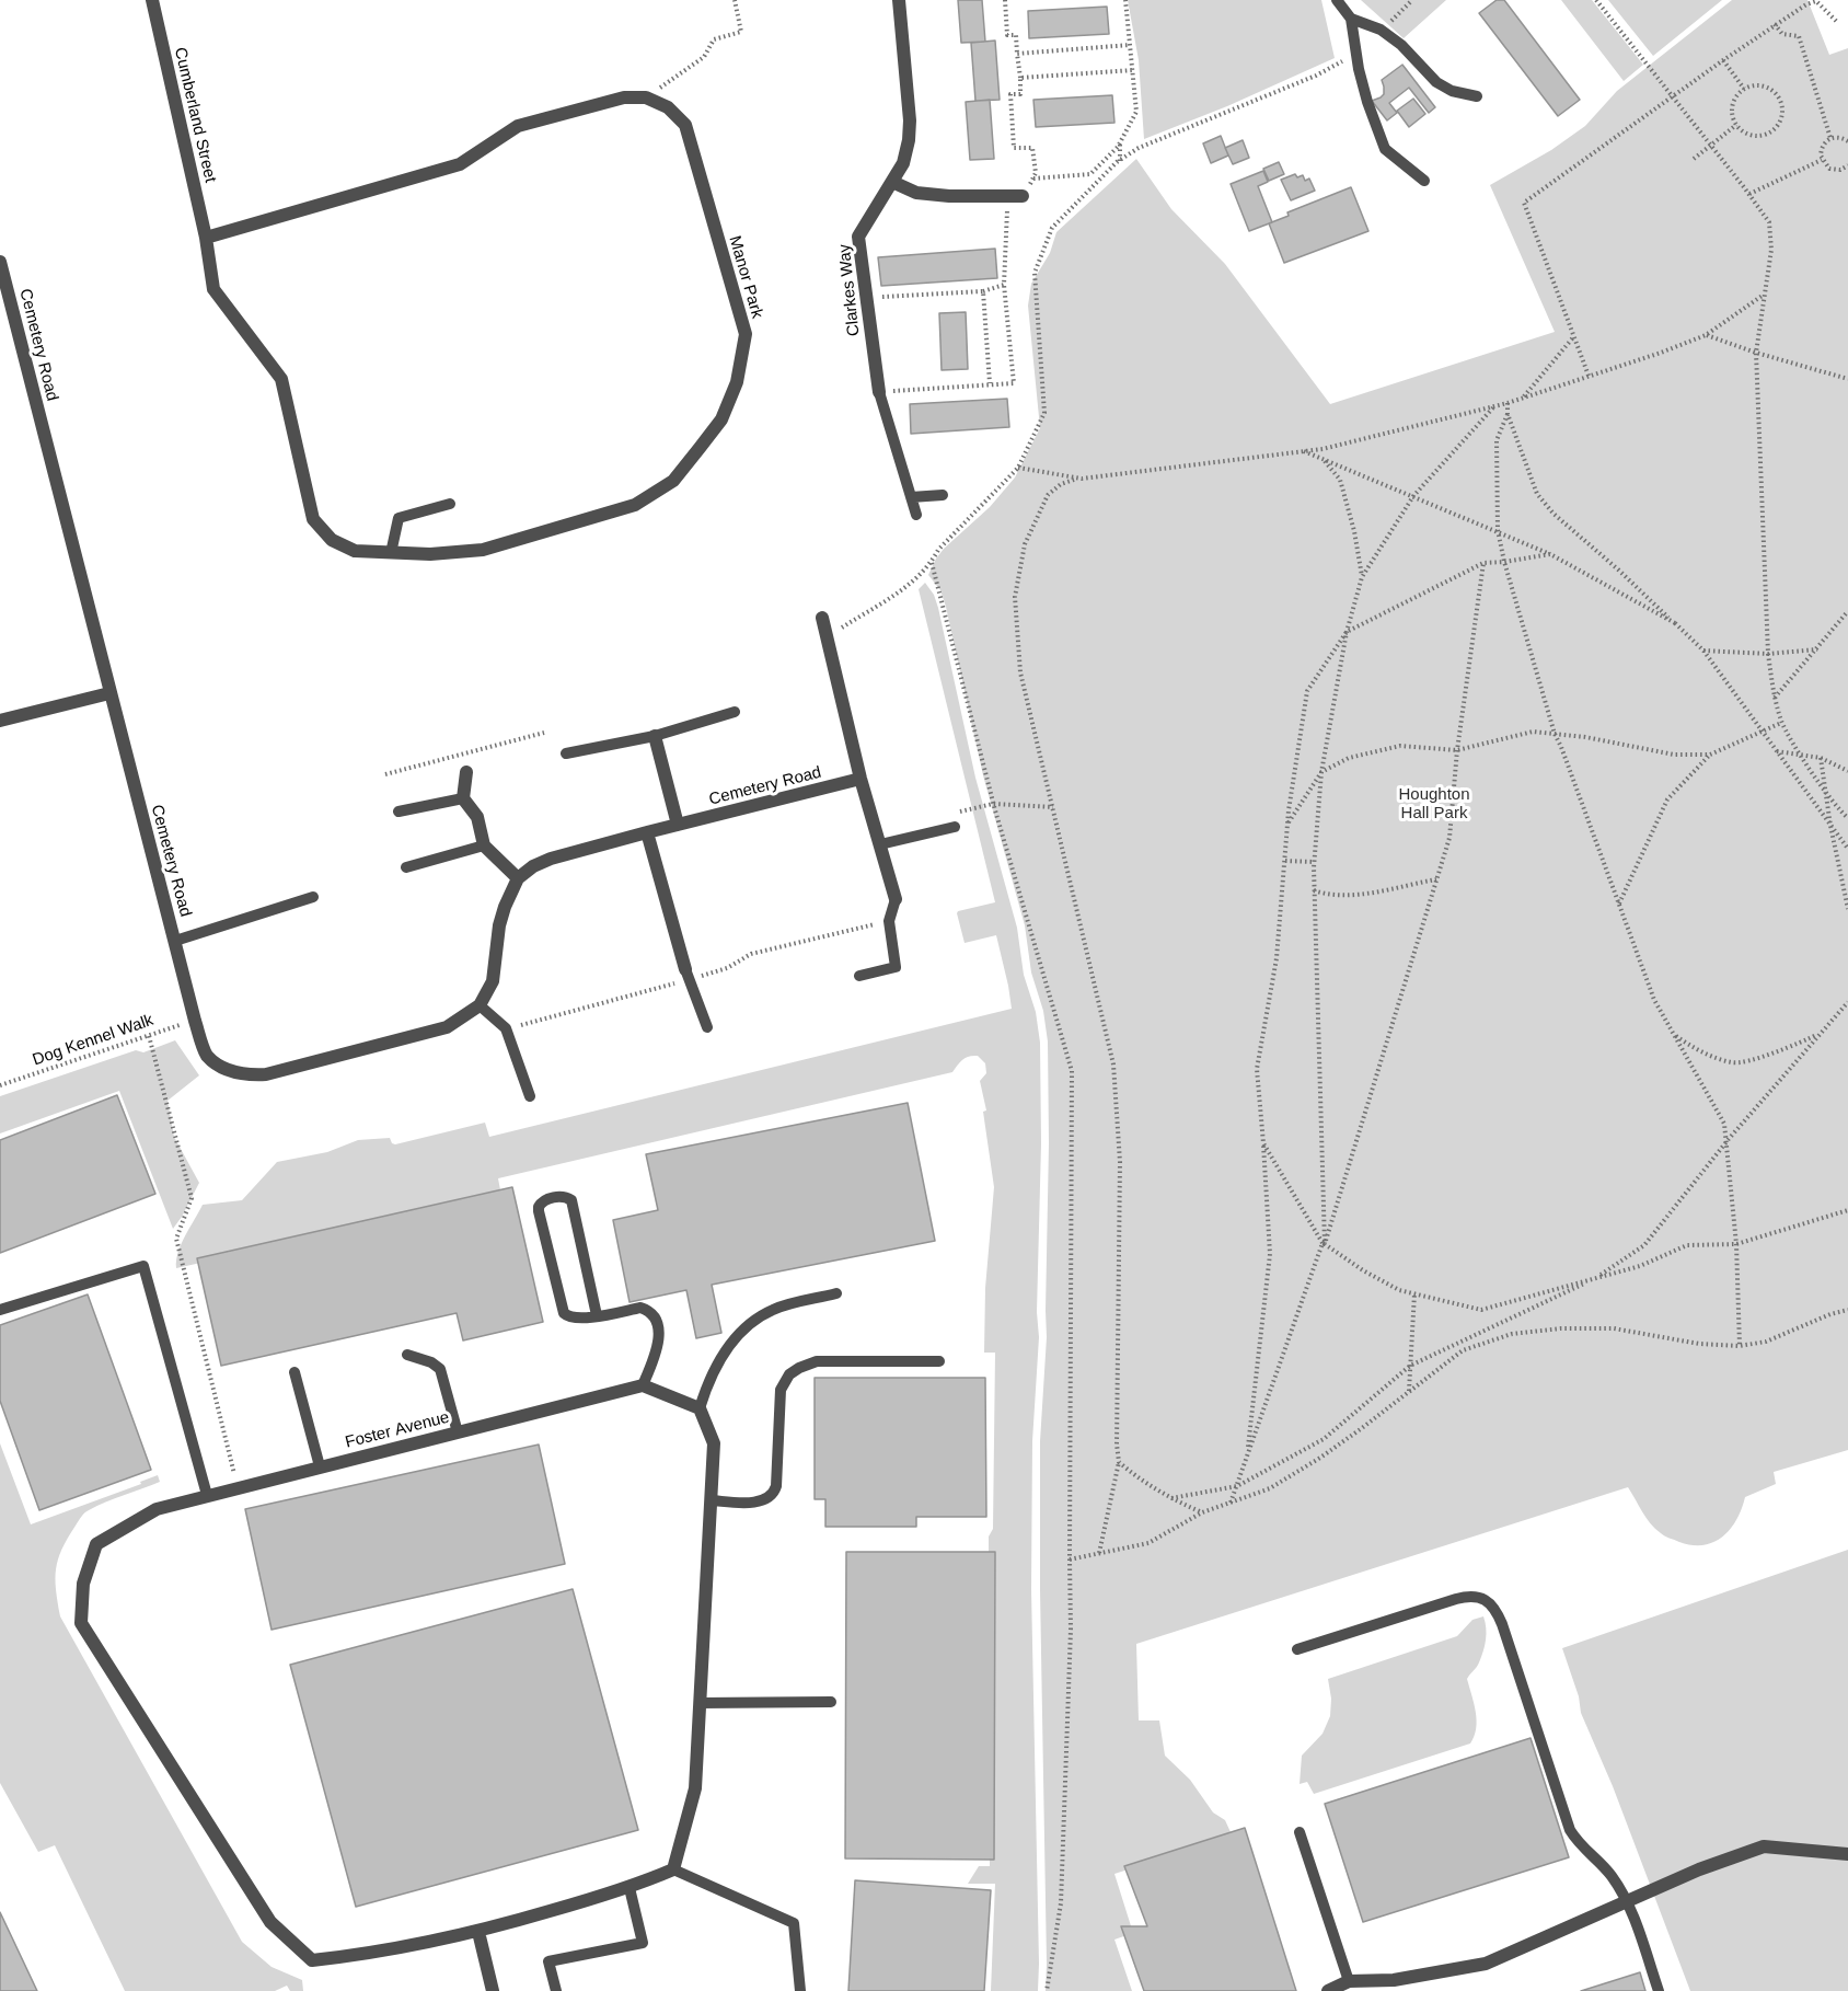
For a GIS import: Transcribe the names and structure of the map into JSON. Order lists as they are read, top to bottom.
{
  "streets": {
    "street": [
      "Cumberland Street",
      "Manor Park",
      "Clarkes Way",
      "Cemetery Road",
      "Foster Avenue"
    ],
    "path": ["Dog Kennel Walk"]
  },
  "crossings": [
    ["Cumberland Street", "Manor Park"],
    ["Cemetery Road", "Dog Kennel Walk"]
  ],
  "parks": ["Houghton Hall Park"]
}
